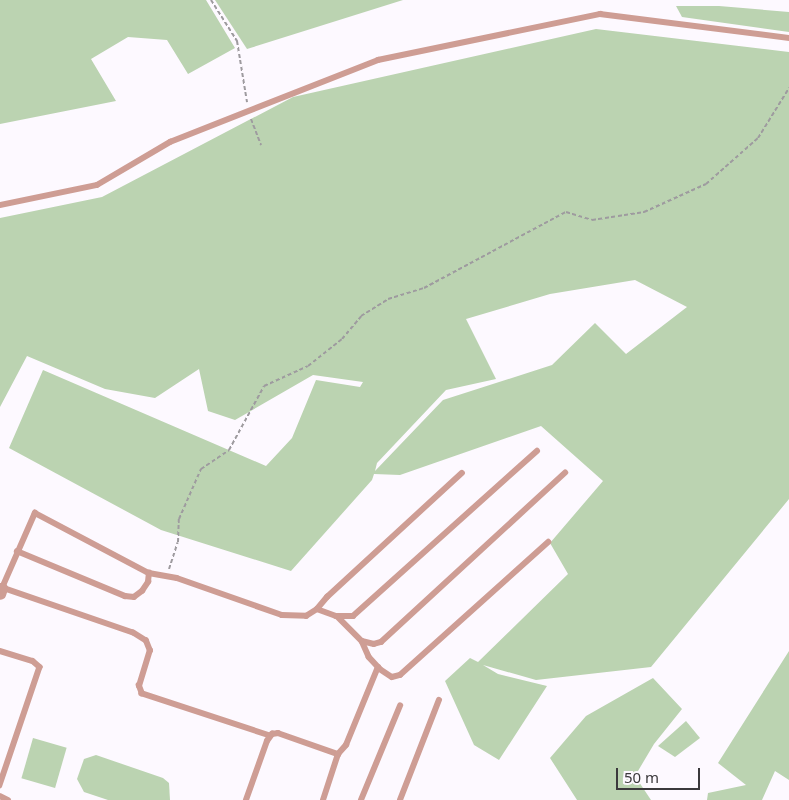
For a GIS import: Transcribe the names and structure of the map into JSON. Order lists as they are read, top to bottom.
{
  "scale_bar": "50 m"
}
